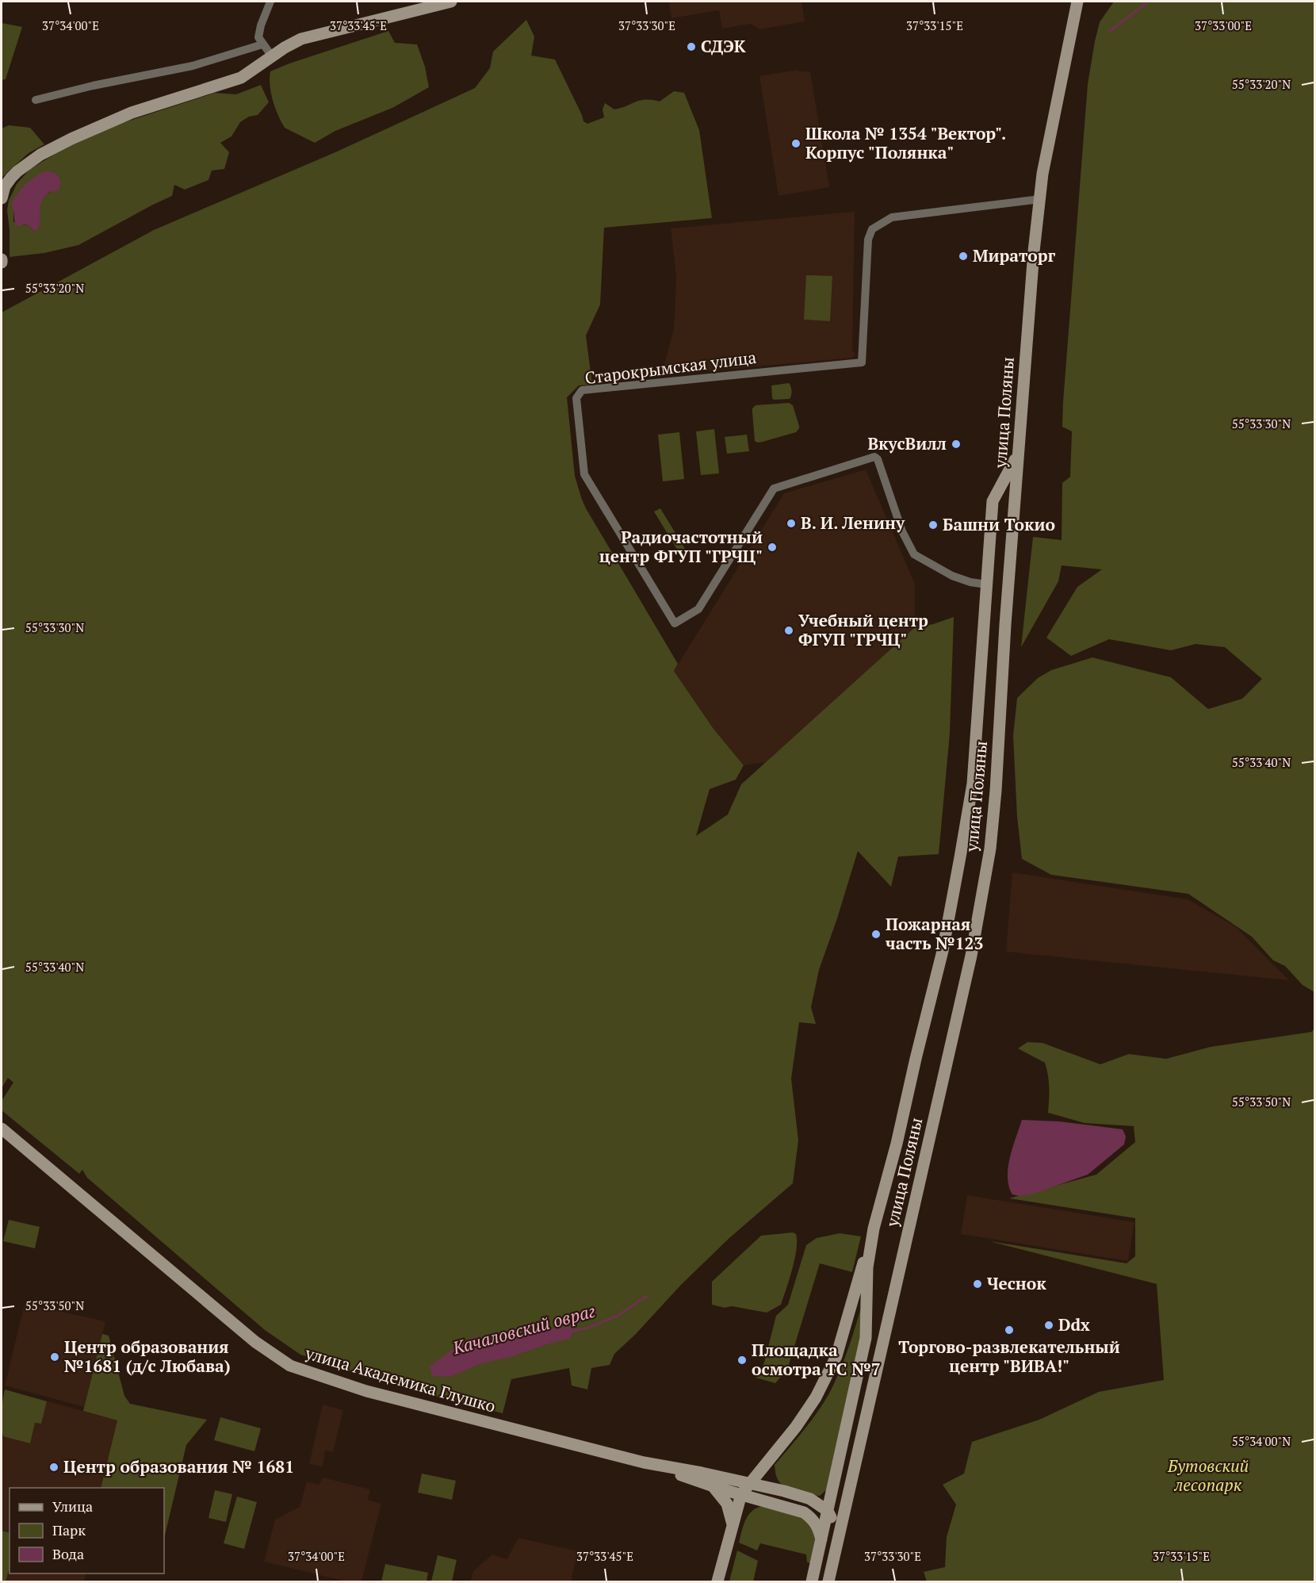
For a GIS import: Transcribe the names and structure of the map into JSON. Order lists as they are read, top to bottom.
{
  "streets": {
    "main road": ["улица Поляны", "улица Академика Глушко"],
    "street": ["Старокрымская улица"]
  },
  "crossings": [
    ["Старокрымская улица", "улица Поляны"],
    ["улица Поляны", "улица Академика Глушко"]
  ],
  "water": ["Качаловский овраг"],
  "parks": ["Бутовский лесопарк"],
  "places": [
    "СДЭК",
    "Школа № 1354 \"Вектор\". Корпус \"Полянка\"",
    "Мираторг",
    "ВкусВилл",
    "В. И. Ленину",
    "Башни Токио",
    "Радиочастотный центр ФГУП \"ГРЧЦ\"",
    "Учебный центр ФГУП \"ГРЧЦ\"",
    "Пожарная часть №123",
    "Чеснок",
    "Ddx",
    "Торгово-развлекательный центр \"ВИВА!\"",
    "Центр образования №1681 (д/с Любава)",
    "Площадка осмотра ТС №7",
    "Центр образования № 1681"
  ],
  "legend": ["Улица", "Парк", "Вода"],
  "coordinates": [
    "37°34'00\"E",
    "37°33'45\"E",
    "37°33'30\"E",
    "37°33'15\"E",
    "37°33'00\"E",
    "55°33'20\"N",
    "55°33'30\"N",
    "55°33'40\"N",
    "55°33'50\"N",
    "55°34'00\"N"
  ]
}
